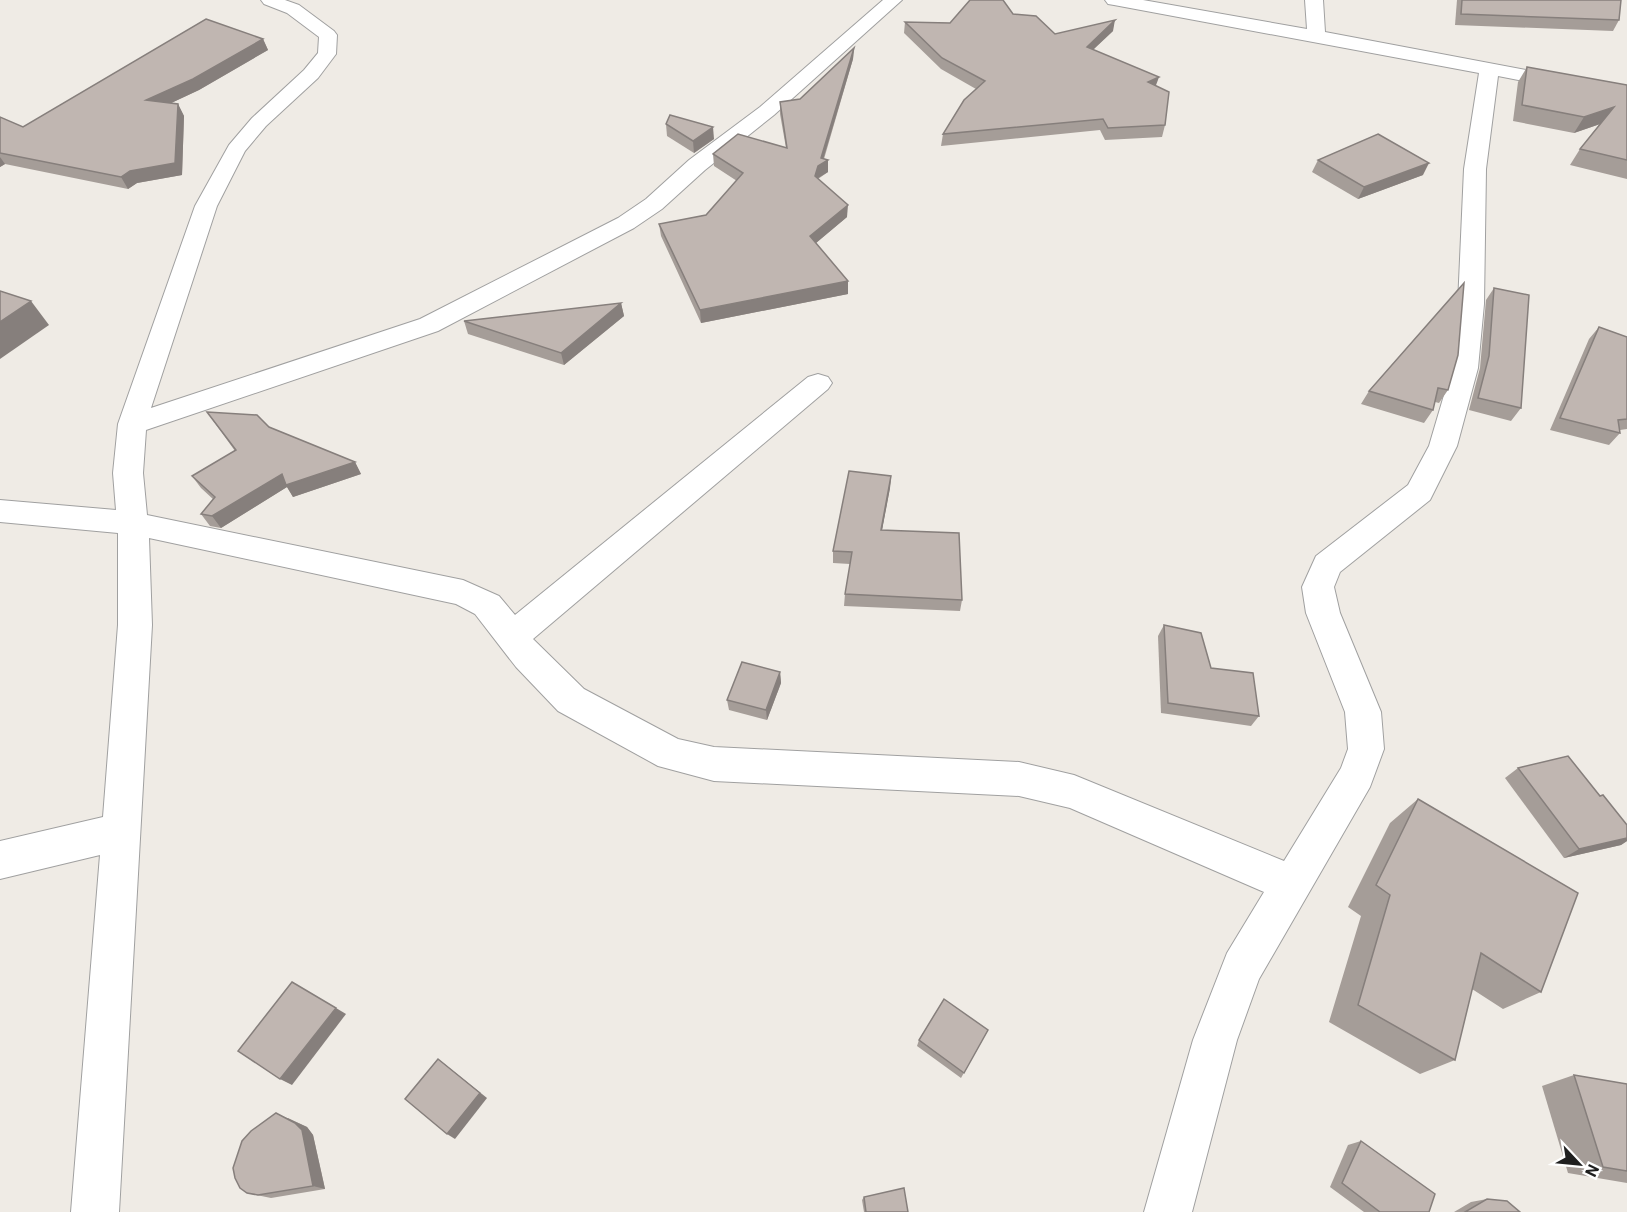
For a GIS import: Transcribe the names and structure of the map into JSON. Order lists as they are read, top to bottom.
{
  "north": "bottom right"
}
